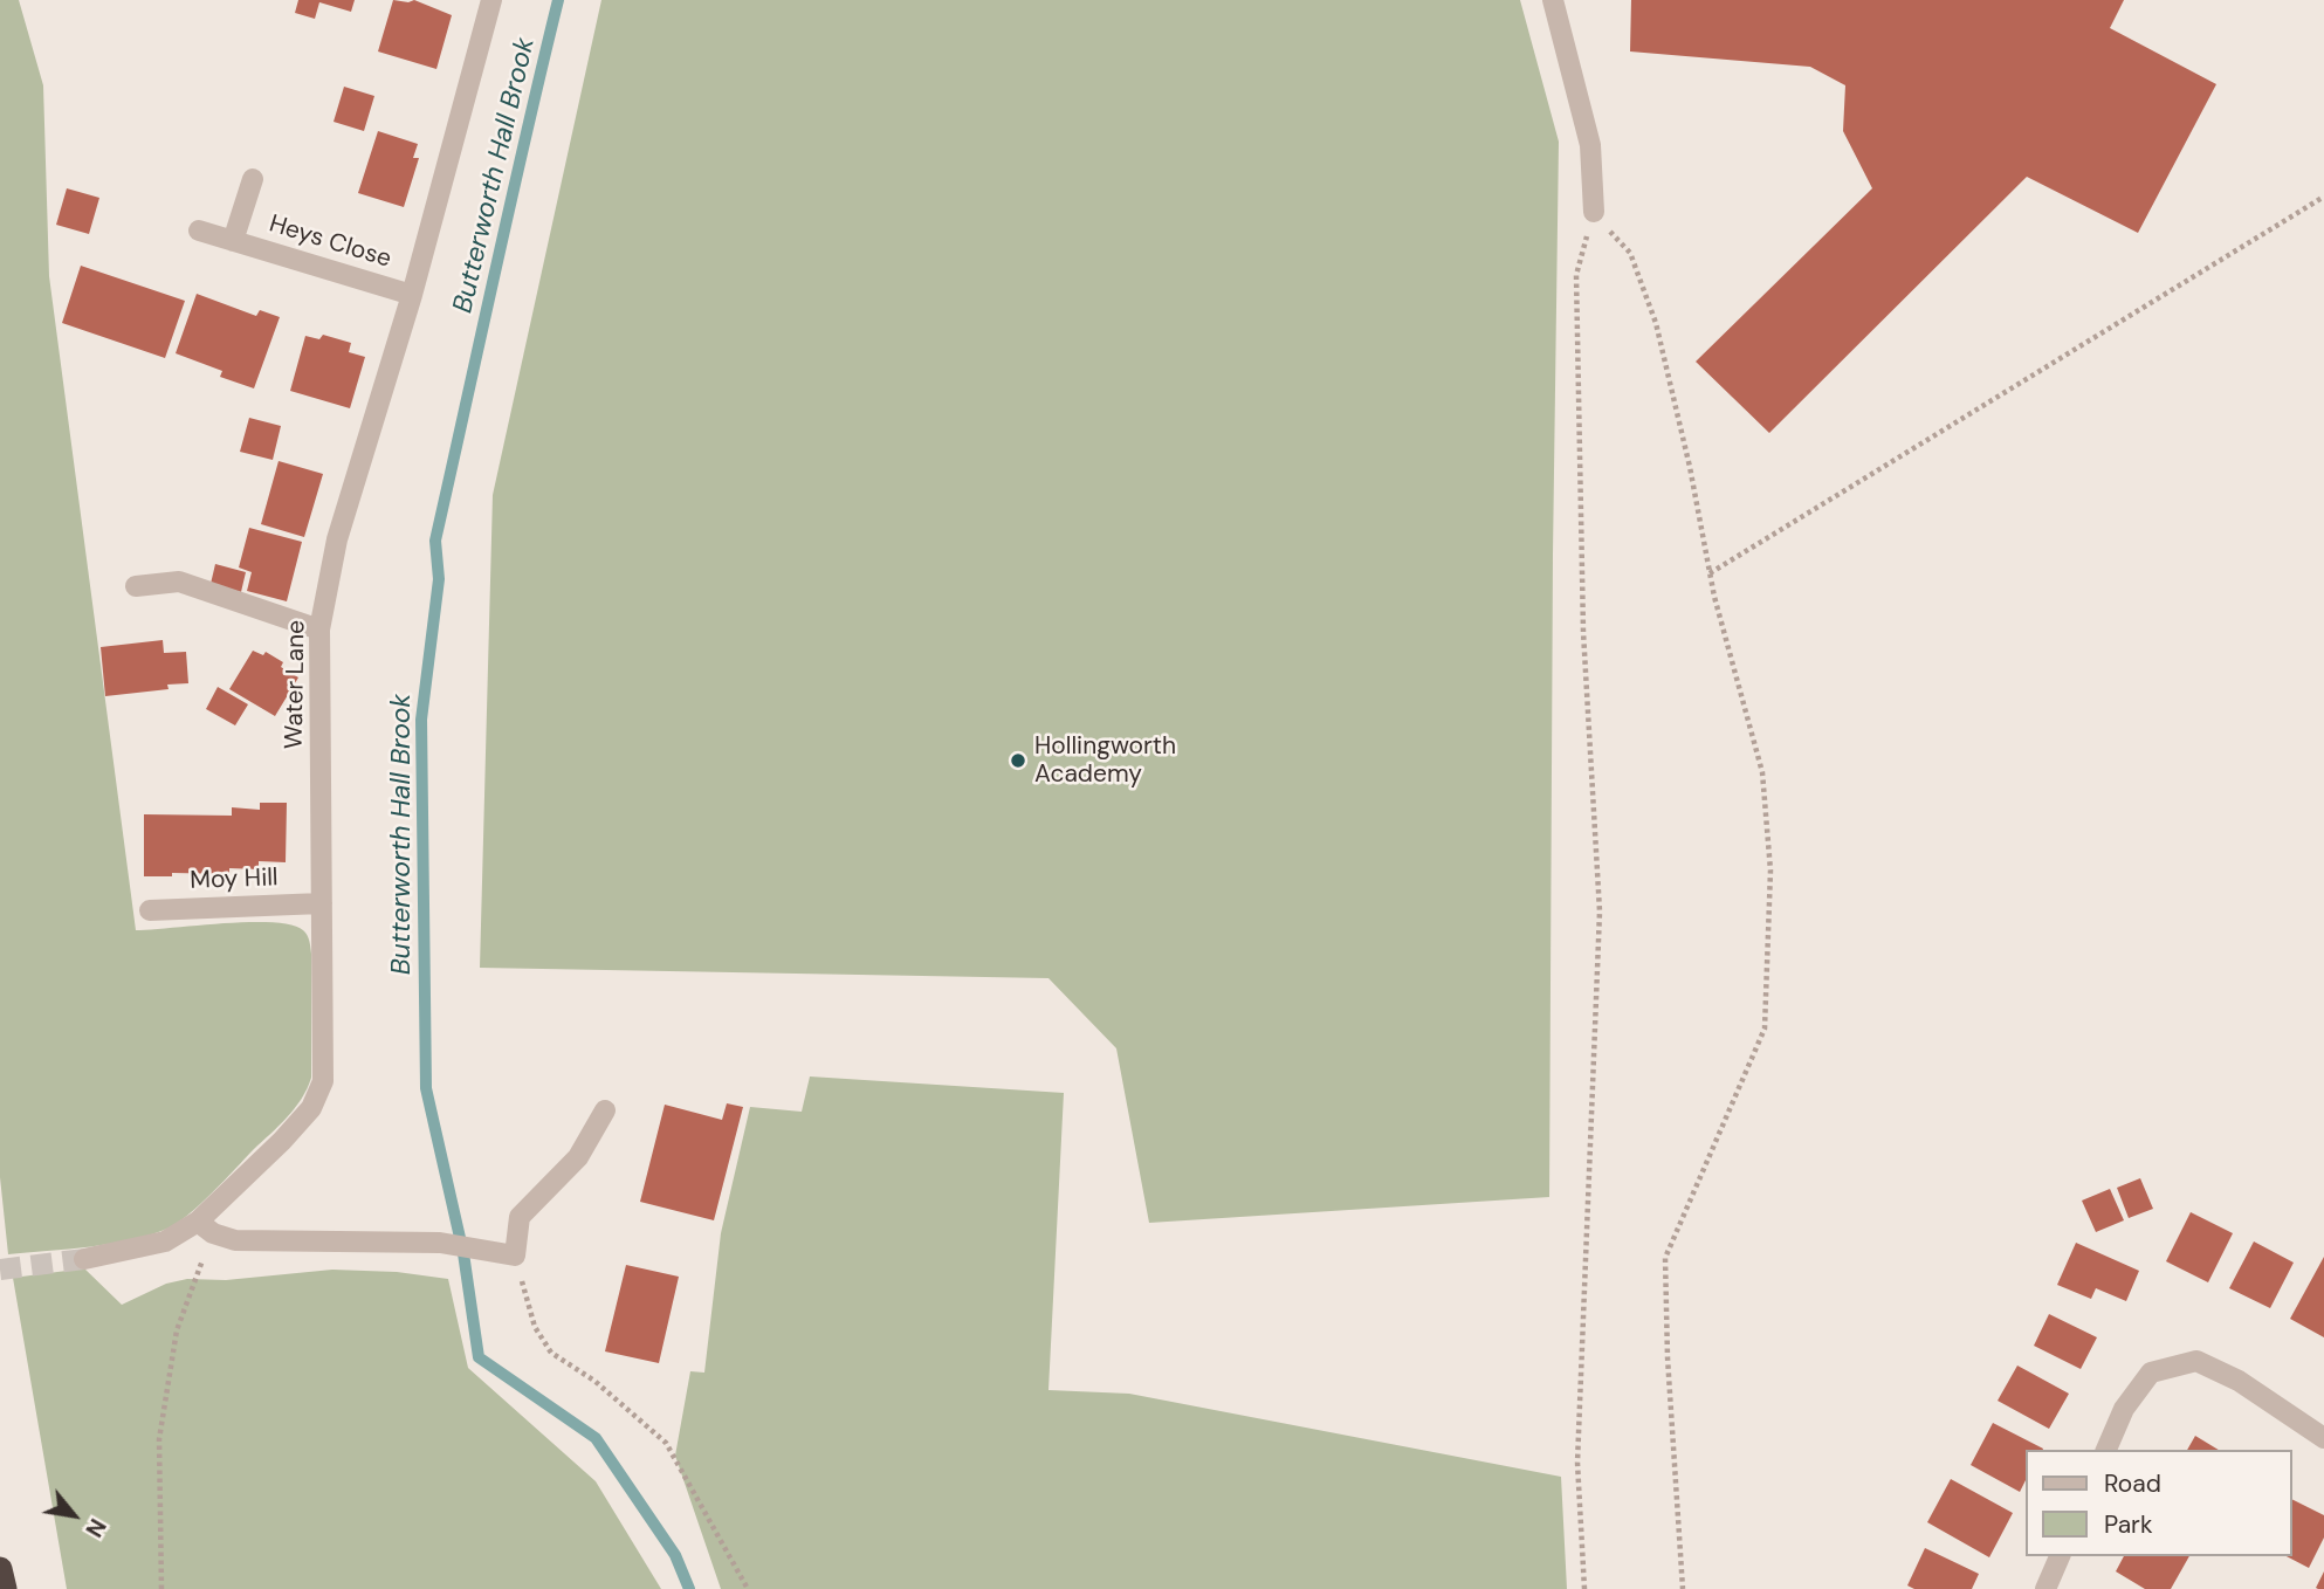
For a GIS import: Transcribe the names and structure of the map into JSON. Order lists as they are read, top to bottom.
{
  "streets": {
    "street": ["Heys Close", "Water Lane", "Moy Hill"]
  },
  "crossings": [
    ["Heys Close", "Water Lane"],
    ["Water Lane", "Moy Hill"]
  ],
  "water": ["Butterworth Hall Brook"],
  "places": ["Hollingworth Academy"],
  "legend": ["Road", "Park"],
  "north": "bottom right"
}
